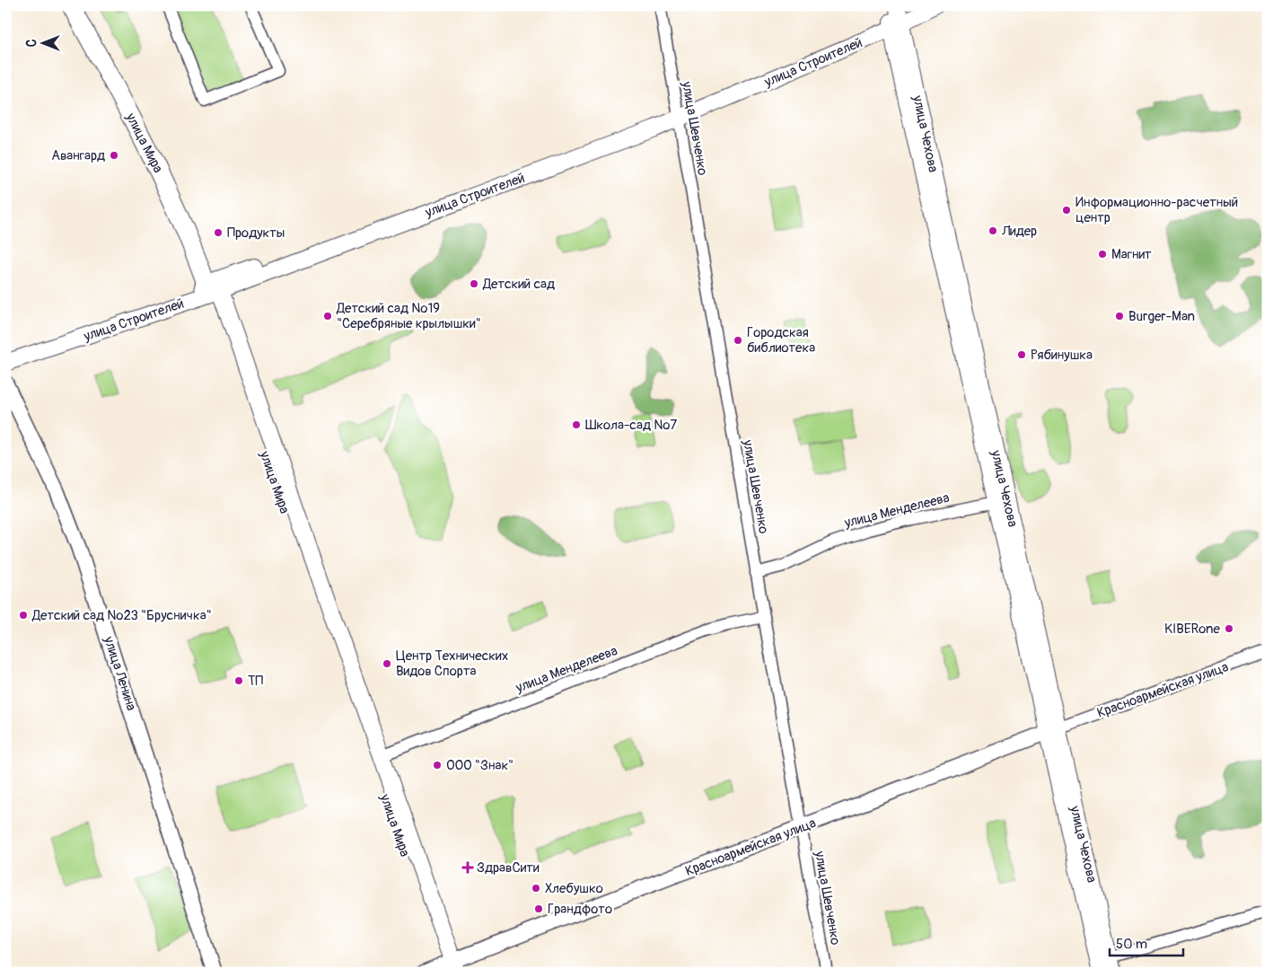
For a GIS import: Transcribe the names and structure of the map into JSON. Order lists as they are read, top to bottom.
{
  "streets": {
    "main road": ["улица Строителей", "улица Чехова", "улица Мира"],
    "street": [
      "улица Шевченко",
      "улица Менделеева",
      "улица Ленина",
      "Красноармейская улица"
    ]
  },
  "crossings": [
    ["улица Строителей", "улица Шевченко"],
    ["улица Строителей", "улица Чехова"],
    ["улица Строителей", "улица Мира"],
    ["улица Шевченко", "улица Менделеева"],
    ["улица Шевченко", "Красноармейская улица"],
    ["улица Чехова", "улица Менделеева"],
    ["улица Чехова", "Красноармейская улица"],
    ["улица Мира", "улица Менделеева"],
    ["улица Мира", "Красноармейская улица"]
  ],
  "places": {
    "other": [
      "Авангард",
      "Информационно-расчетный центр",
      "Лидер",
      "Продукты",
      "Магнит",
      "Детский сад",
      "Детский сад №19 \"Серебряные крылышки\"",
      "Burger-Man",
      "Городская библиотека",
      "Рябинушка",
      "Школа-сад №7",
      "Детский сад №23 \"Брусничка\"",
      "KIBERone",
      "Центр Технических Видов Спорта",
      "ТП",
      "ООО \"Знак\"",
      "Хлебушко",
      "Грандфото"
    ],
    "health": ["ЗдравСити"]
  },
  "scale_bar": "50 m",
  "north": "left"
}
